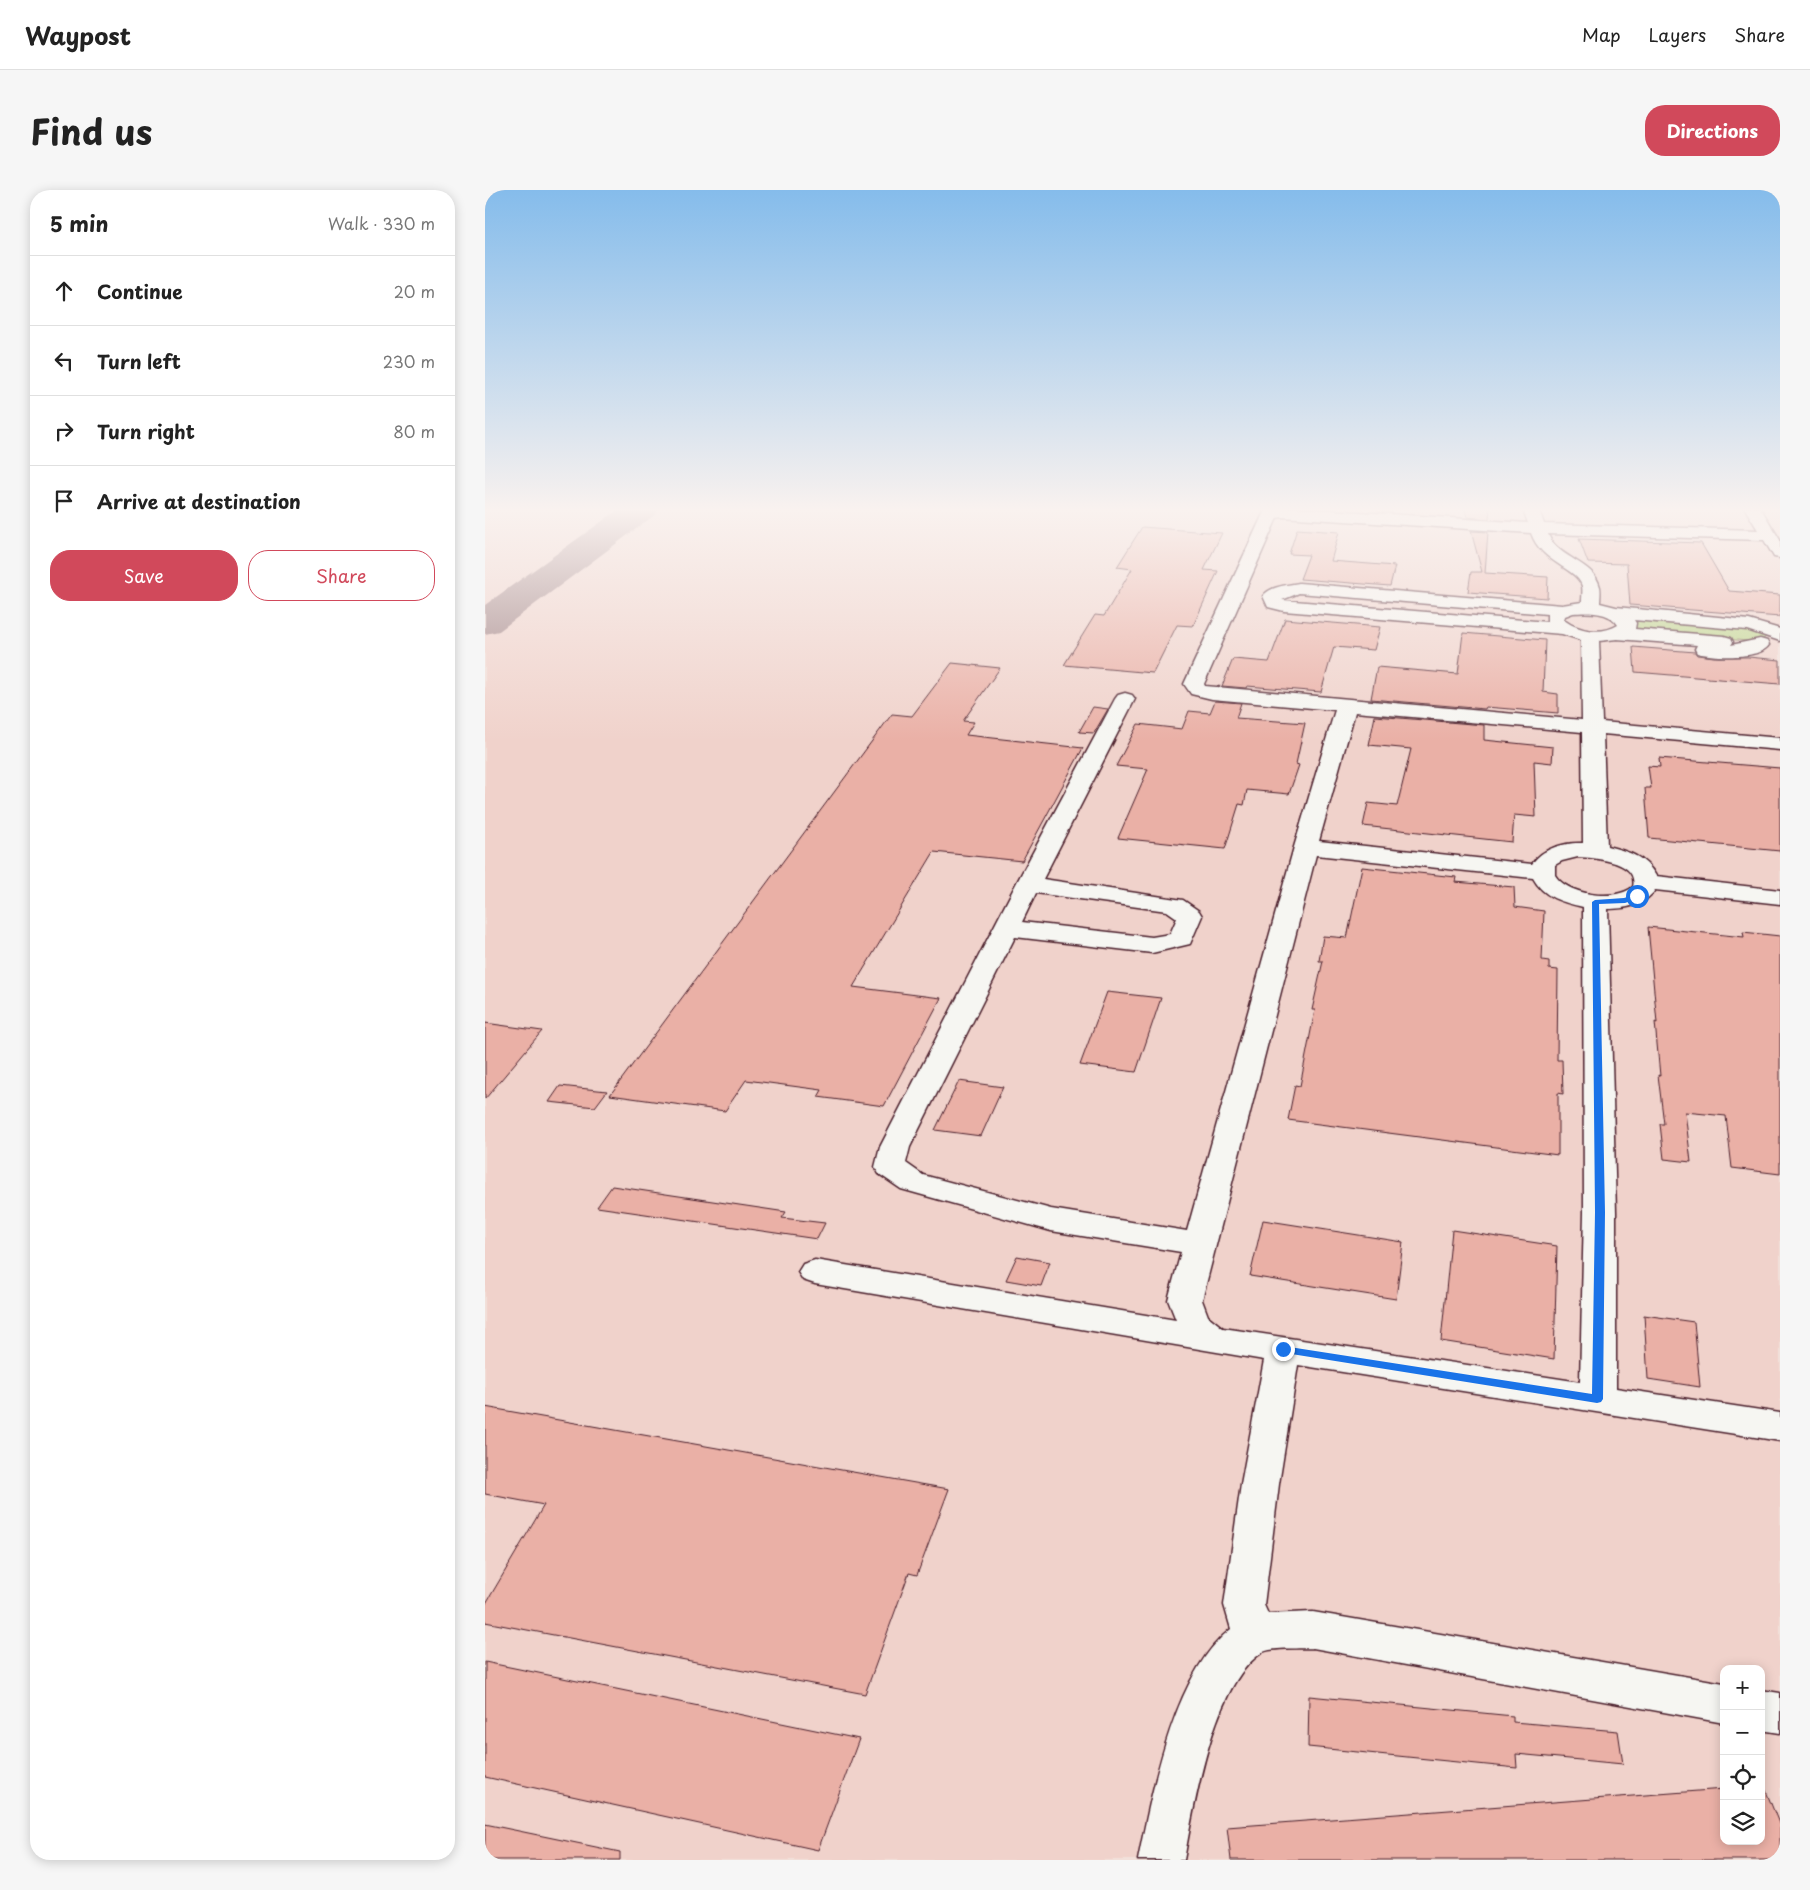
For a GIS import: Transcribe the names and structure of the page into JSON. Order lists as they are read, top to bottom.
{
  "page": {
    "header": "Waypost",
    "nav": ["Map", "Layers", "Share"],
    "title": "Find us",
    "buttons": [
      "Directions",
      ["Save", "Share"]
    ],
    "heading": ["5 min", "Walk · 330 m"],
    "list": [
      ["Continue", "20 m"],
      ["Turn left", "230 m"],
      ["Turn right", "80 m"],
      "Arrive at destination"
    ],
    "map_buttons": ["+", "−"]
  }
}
